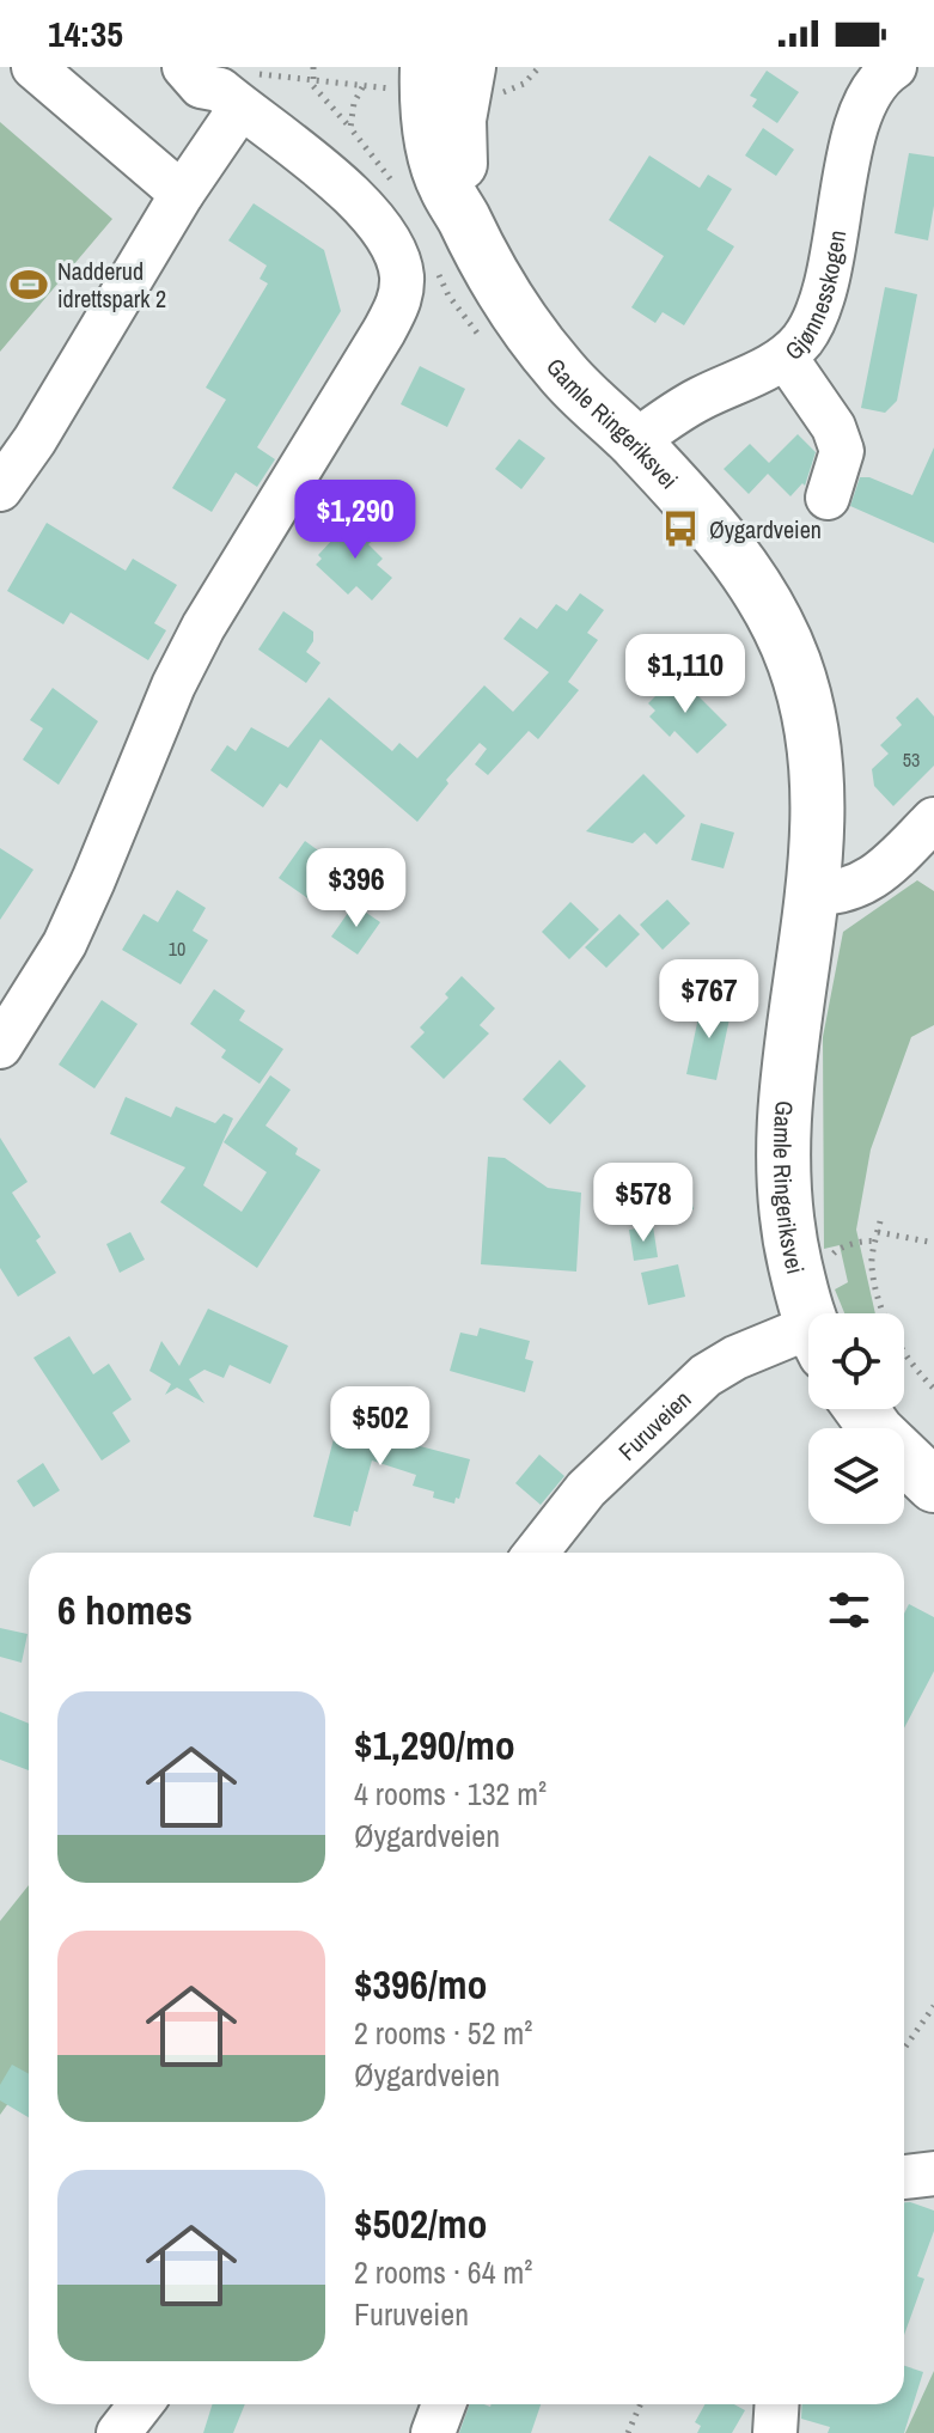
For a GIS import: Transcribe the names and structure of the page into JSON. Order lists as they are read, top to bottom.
{
  "streets": {
    "main road": ["Gamle Ringeriksvei"],
    "street": ["Gjønnesskogen", "Furuveien"]
  },
  "crossings": [
    ["Gjønnesskogen", "Gamle Ringeriksvei"]
  ],
  "places": {
    "sports": ["Nadderud idrettspark 2"],
    "bus stop": ["Øygardveien"]
  },
  "house_numbers": ["53", "10"],
  "page": {
    "status": "14:35",
    "price": [
      "$1,290",
      "$1,110",
      "$396",
      "$767",
      "$578",
      "$502"
    ],
    "heading": "6 homes",
    "list": [
      {
        "name": "$1,290/mo",
        "note": "4 rooms · 132 m² · Øygardveien"
      },
      {
        "name": "$396/mo",
        "note": "2 rooms · 52 m² · Øygardveien"
      },
      {
        "name": "$502/mo",
        "note": "2 rooms · 64 m² · Furuveien"
      }
    ]
  }
}
